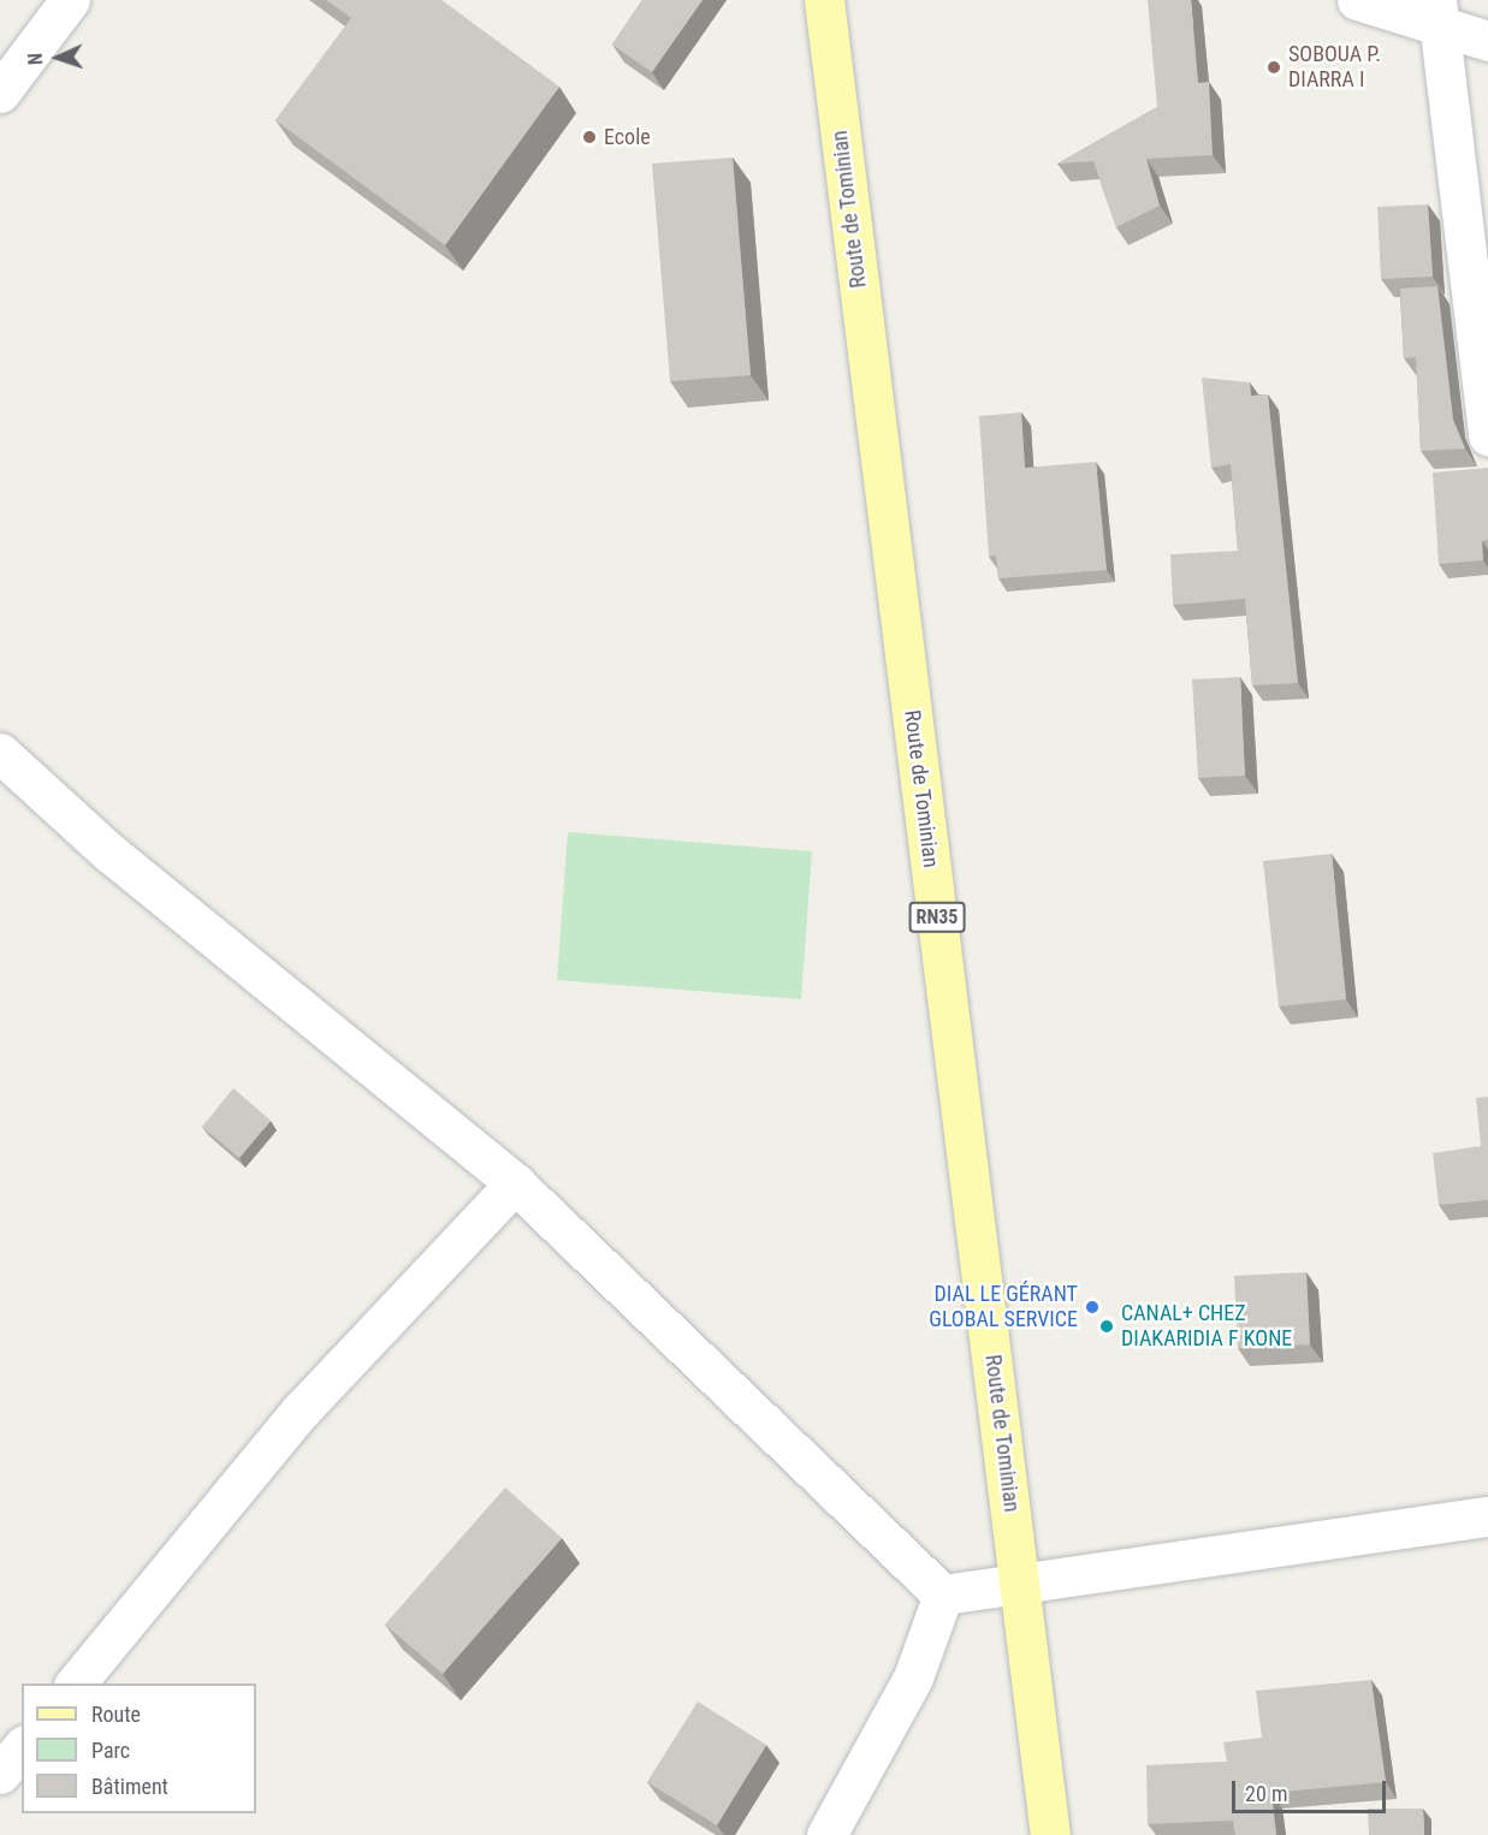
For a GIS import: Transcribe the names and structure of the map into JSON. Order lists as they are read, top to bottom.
{
  "streets": {
    "main road": ["Route de Tominian", "RN35"]
  },
  "places": [
    "SOBOUA P. DIARRA I",
    "Ecole",
    "DIAL LE GÉRANT GLOBAL SERVICE",
    "CANAL+ CHEZ DIAKARIDIA F KONE"
  ],
  "legend": ["Route", "Parc", "Bâtiment"],
  "scale_bar": "20 m",
  "north": "left"
}
